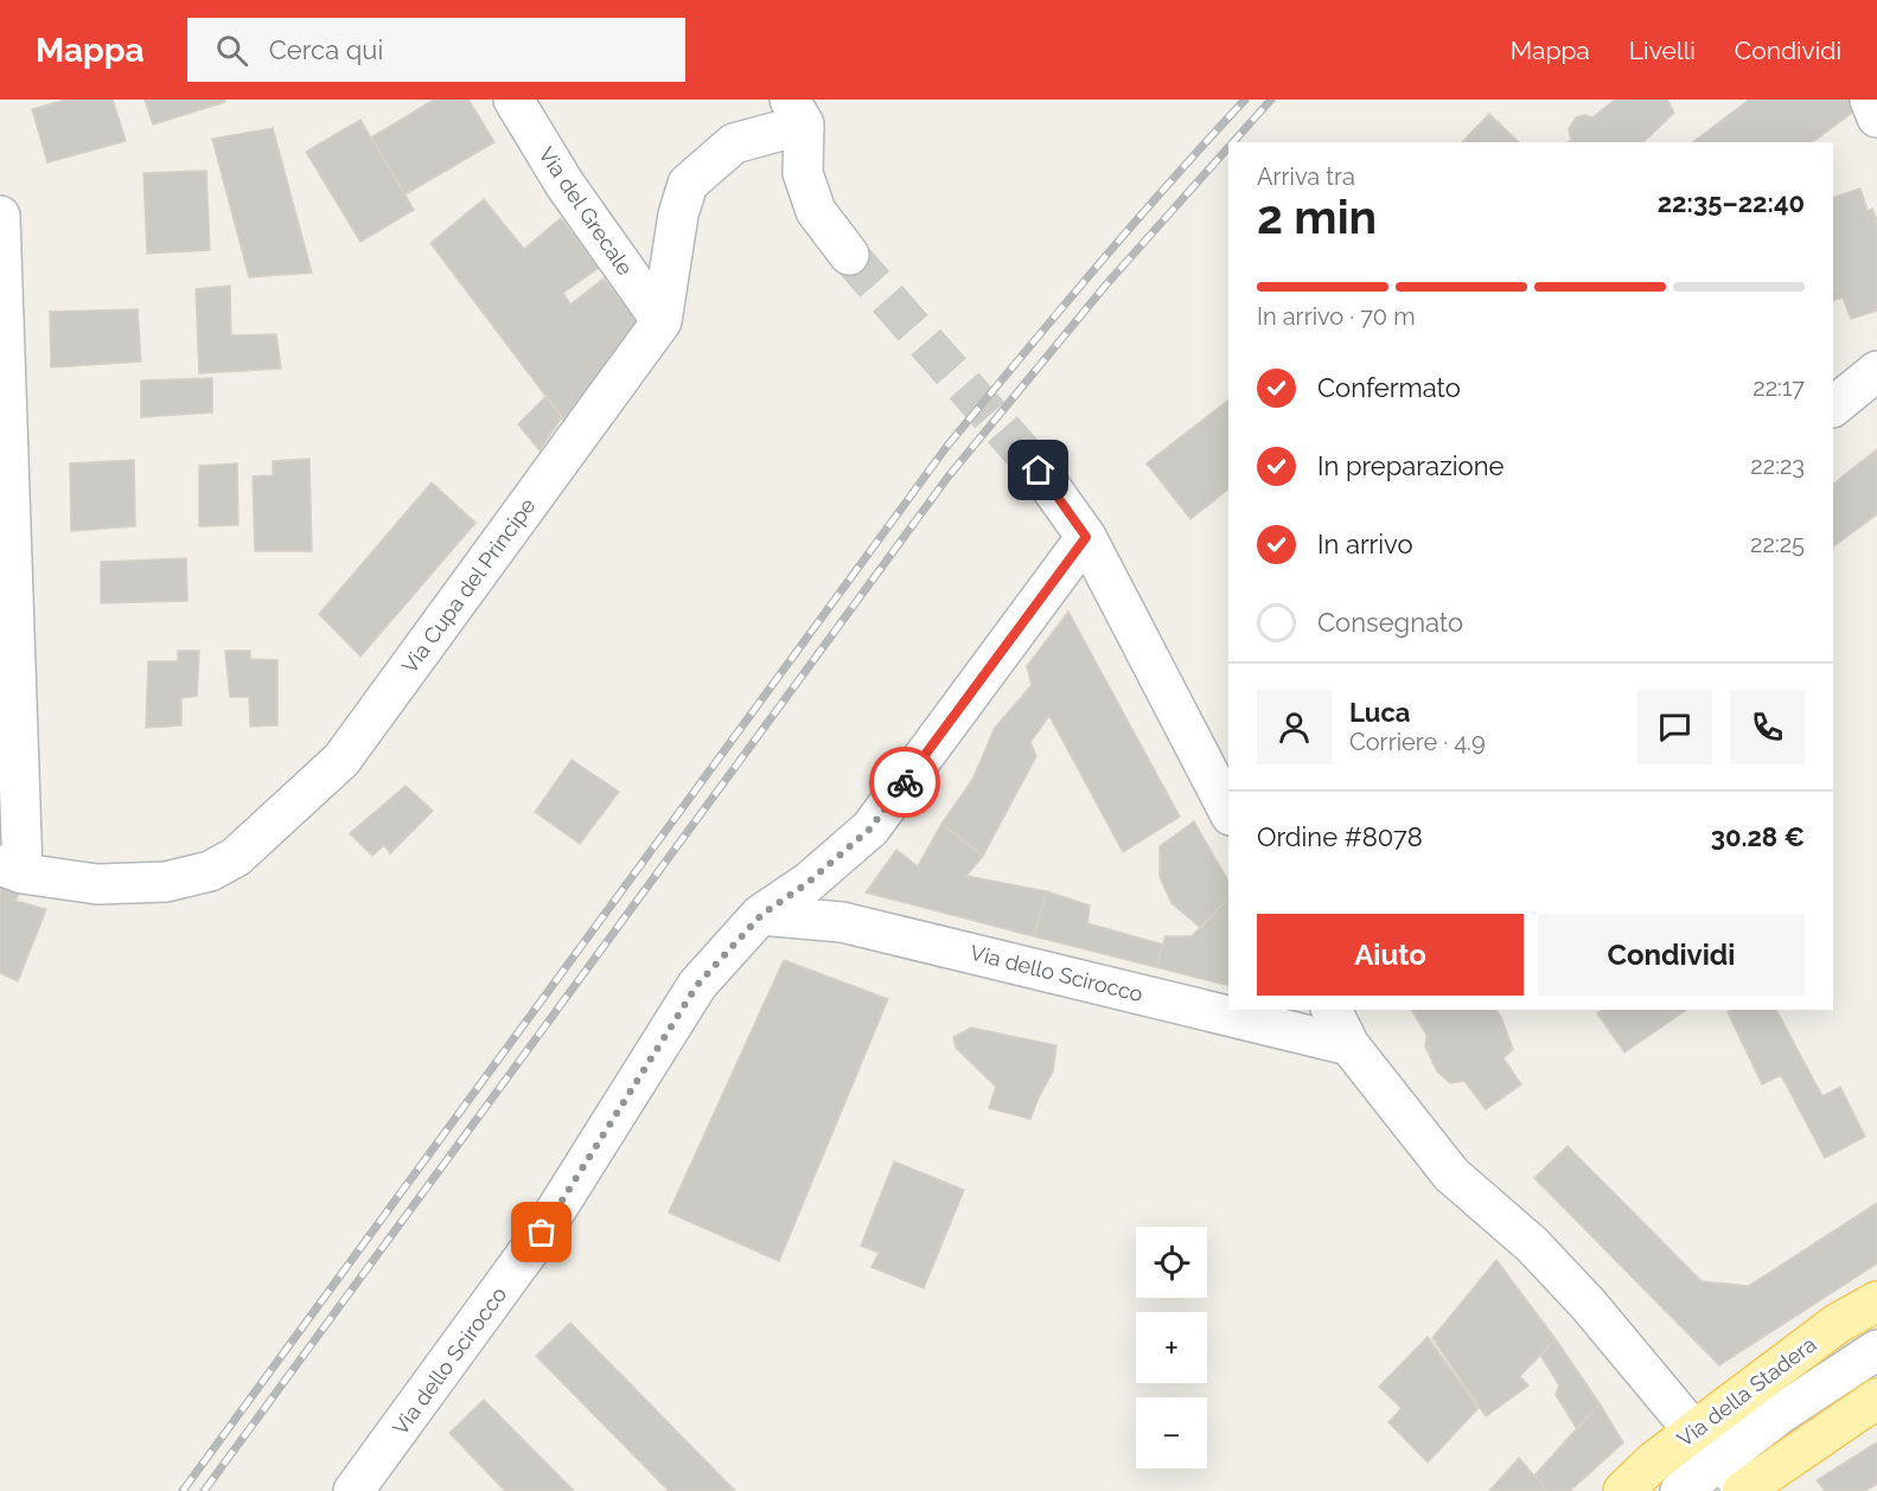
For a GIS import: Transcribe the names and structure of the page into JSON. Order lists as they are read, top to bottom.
{
  "streets": {
    "main road": ["Via della Stadera"],
    "street": ["Via del Grecale", "Via Cupa del Principe", "Via dello Scirocco"]
  },
  "crossings": [
    ["Via del Grecale", "Via Cupa del Principe"]
  ],
  "page": {
    "header": "Mappa",
    "search": "Cerca qui",
    "nav": ["Mappa", "Livelli", "Condividi"],
    "heading": ["2 min", "Arriva tra", "22:35–22:40"],
    "panel": [
      "Luca",
      "Corriere · 4.9",
      "Ordine #8078",
      "30.28 €"
    ],
    "bar": "In arrivo · 70 m",
    "list": [
      ["Confermato", "22:17"],
      ["In preparazione", "22:23"],
      ["In arrivo", "22:25"],
      "Consegnato"
    ],
    "buttons": ["Aiuto", "Condividi"],
    "map_buttons": ["+", "−"]
  }
}
